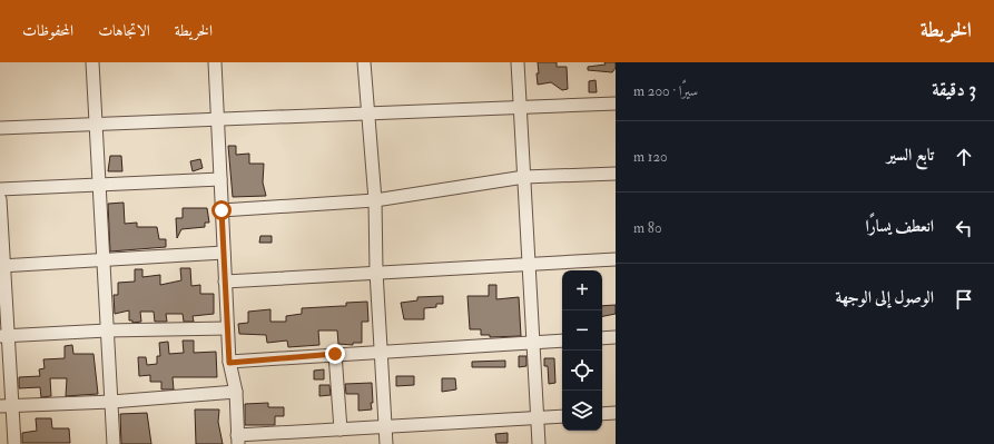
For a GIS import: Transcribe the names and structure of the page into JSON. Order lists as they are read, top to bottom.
{
  "page": {
    "header": "الخريطة",
    "nav": ["الخريطة", "الاتجاهات", "المحفوظات"],
    "heading": ["3 دقيقة", "سيرًا · 200 m"],
    "list": [
      ["تابع السير", "120 m"],
      ["انعطف يسارًا", "80 m"],
      "الوصول إلى الوجهة"
    ],
    "map_buttons": ["+", "−"]
  }
}
